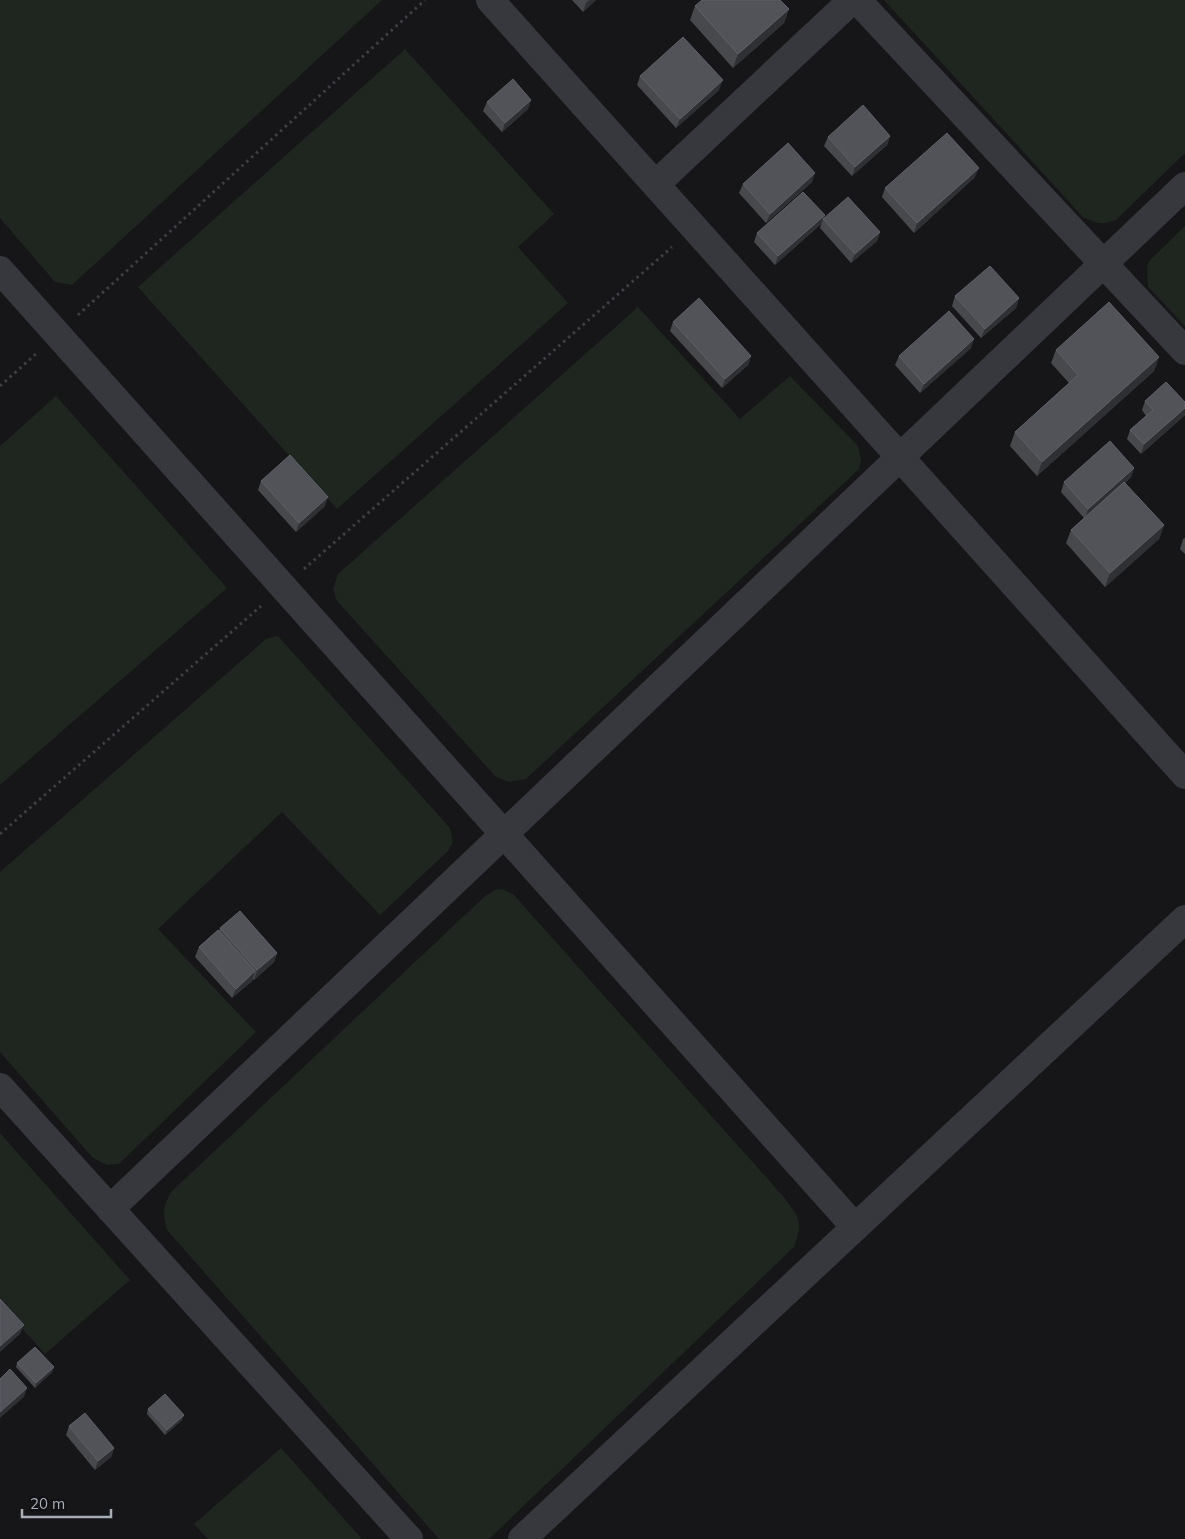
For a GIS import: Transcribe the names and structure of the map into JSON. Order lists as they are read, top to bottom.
{
  "scale_bar": "20 m"
}
